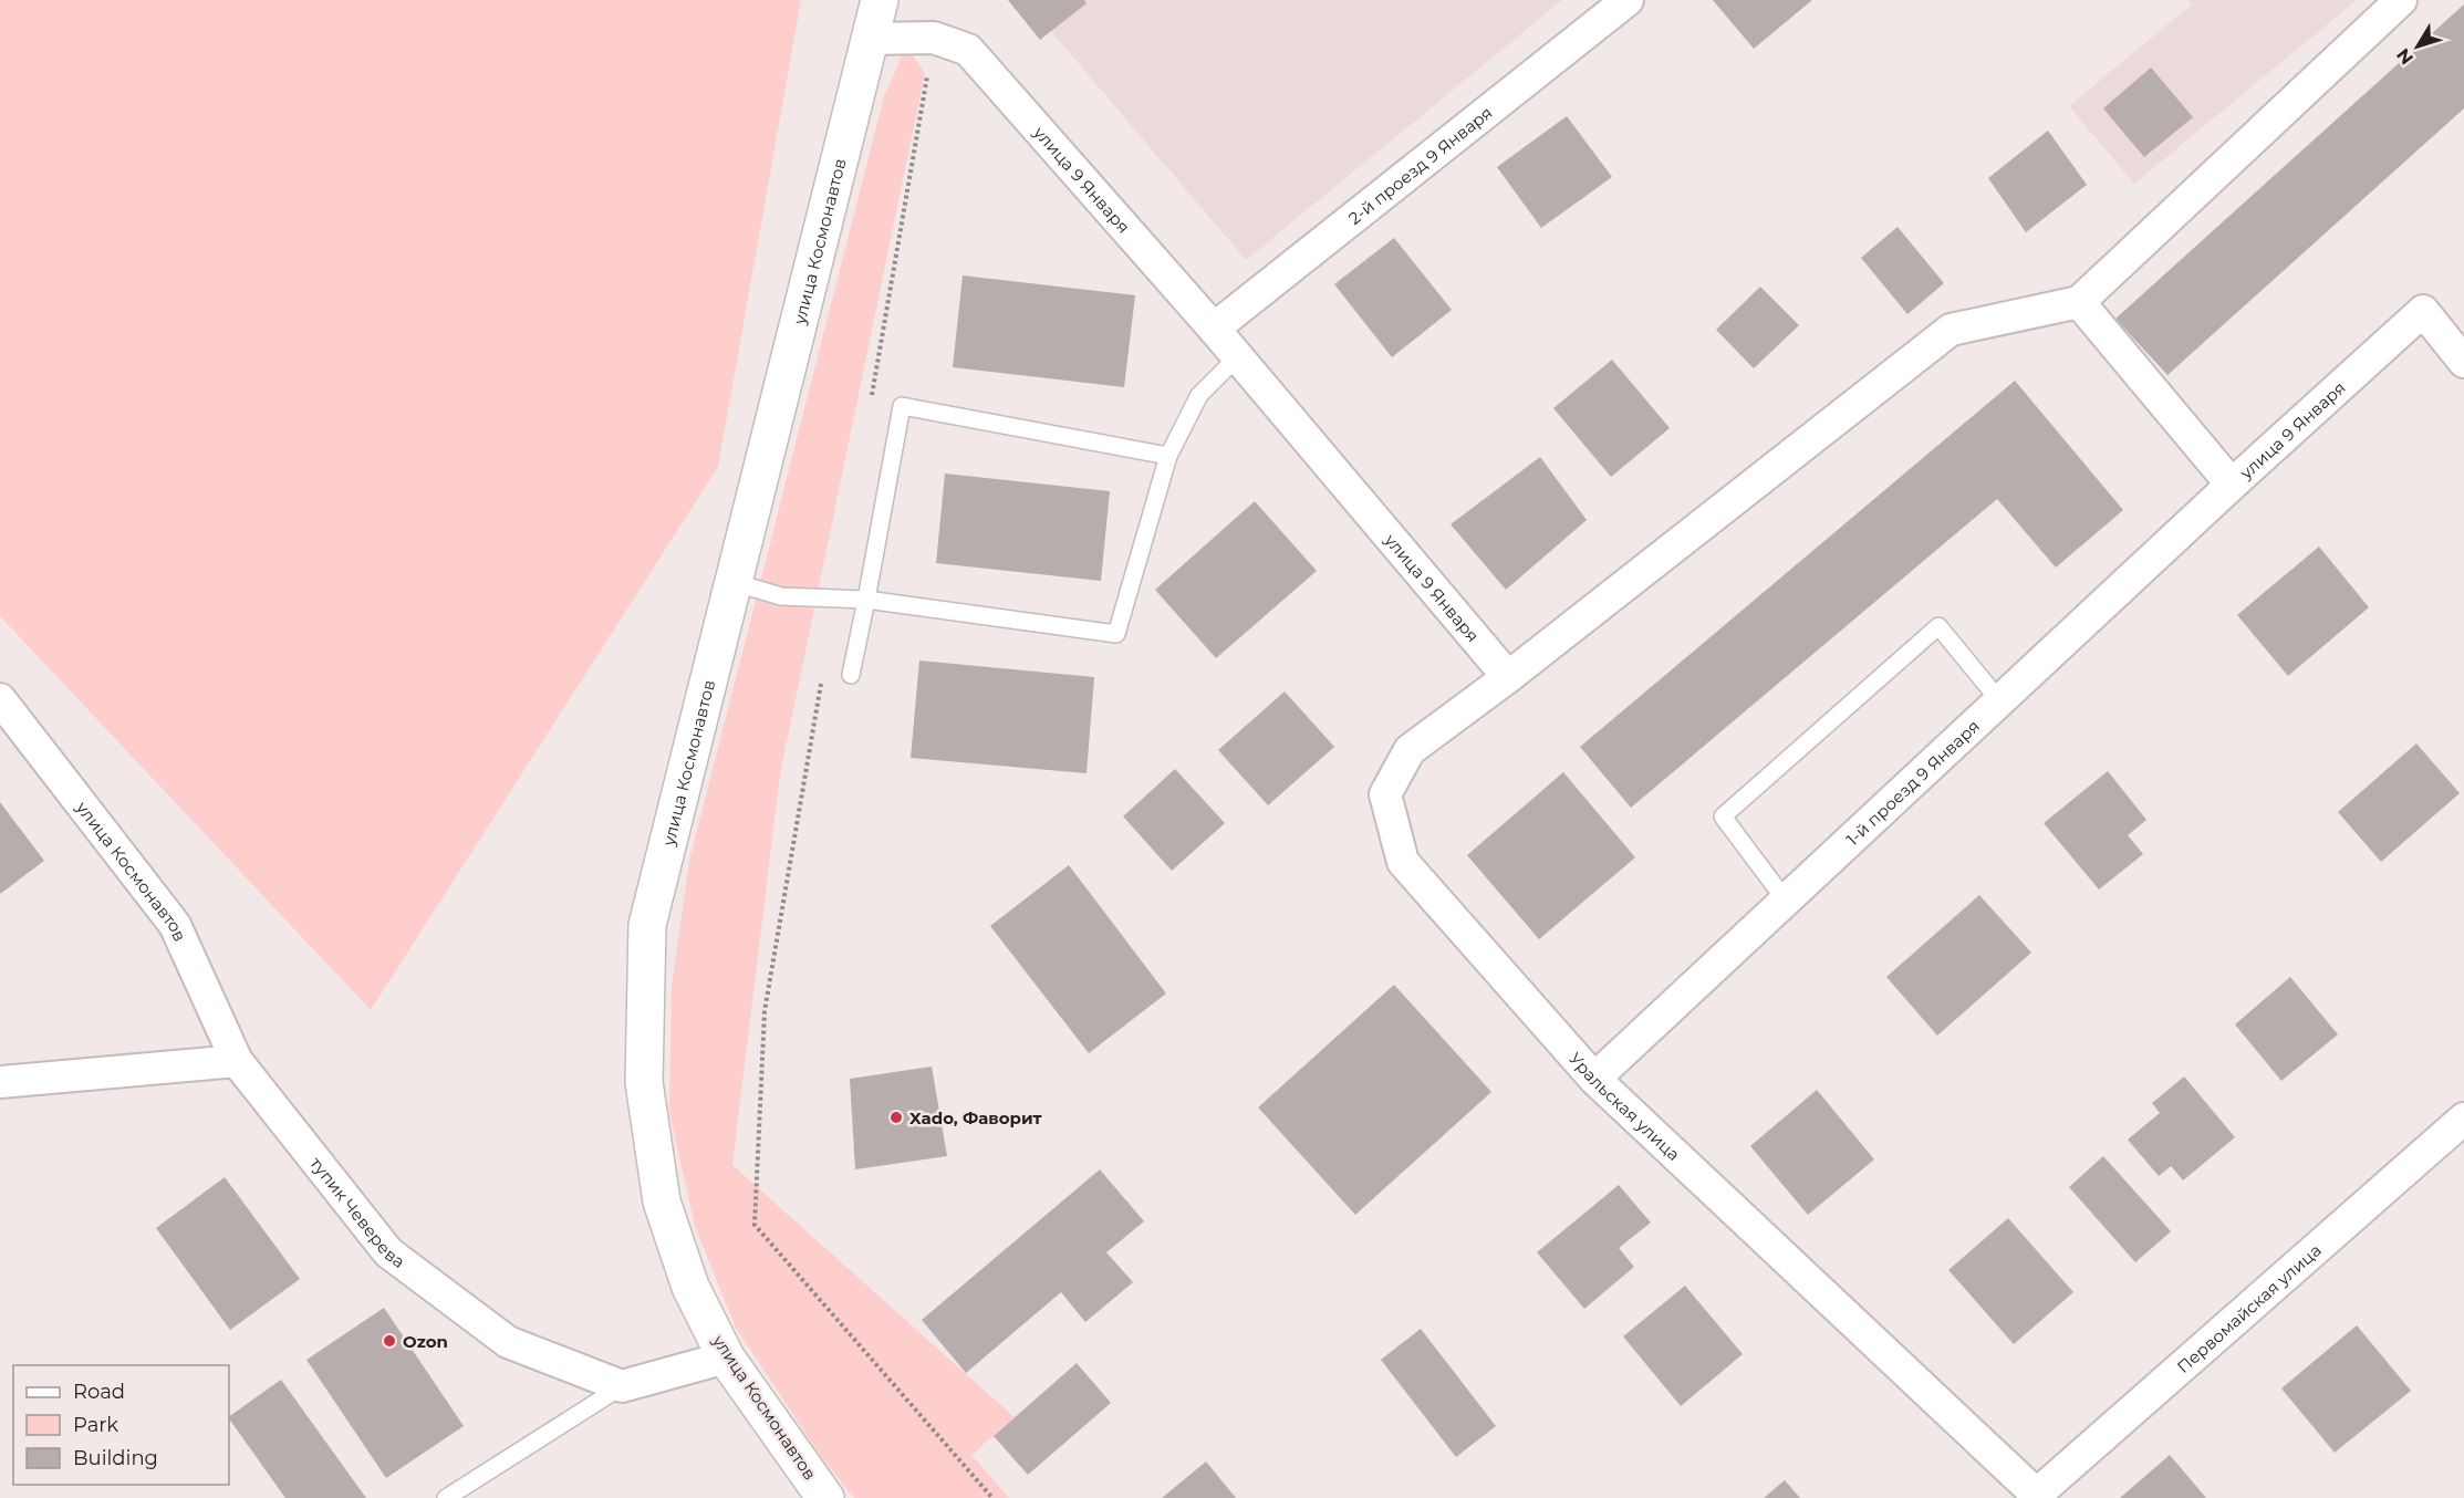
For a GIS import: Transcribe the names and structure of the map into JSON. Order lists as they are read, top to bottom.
{
  "streets": {
    "main road": ["улица Космонавтов"],
    "street": [
      "2-й проезд 9 Января",
      "улица 9 Января",
      "1-й проезд 9 Января",
      "Уральская улица",
      "тупик Чеверева",
      "Первомайская улица"
    ]
  },
  "crossings": [
    ["2-й проезд 9 Января", "улица 9 Января"],
    ["улица 9 Января", "улица Космонавтов"],
    ["улица 9 Января", "1-й проезд 9 Января"],
    ["улица 9 Января", "Уральская улица"],
    ["улица Космонавтов", "тупик Чеверева"],
    ["1-й проезд 9 Января", "Уральская улица"],
    ["Уральская улица", "Первомайская улица"]
  ],
  "places": ["Xado, Фаворит", "Ozon"],
  "legend": ["Road", "Park", "Building"],
  "north": "bottom left"
}
